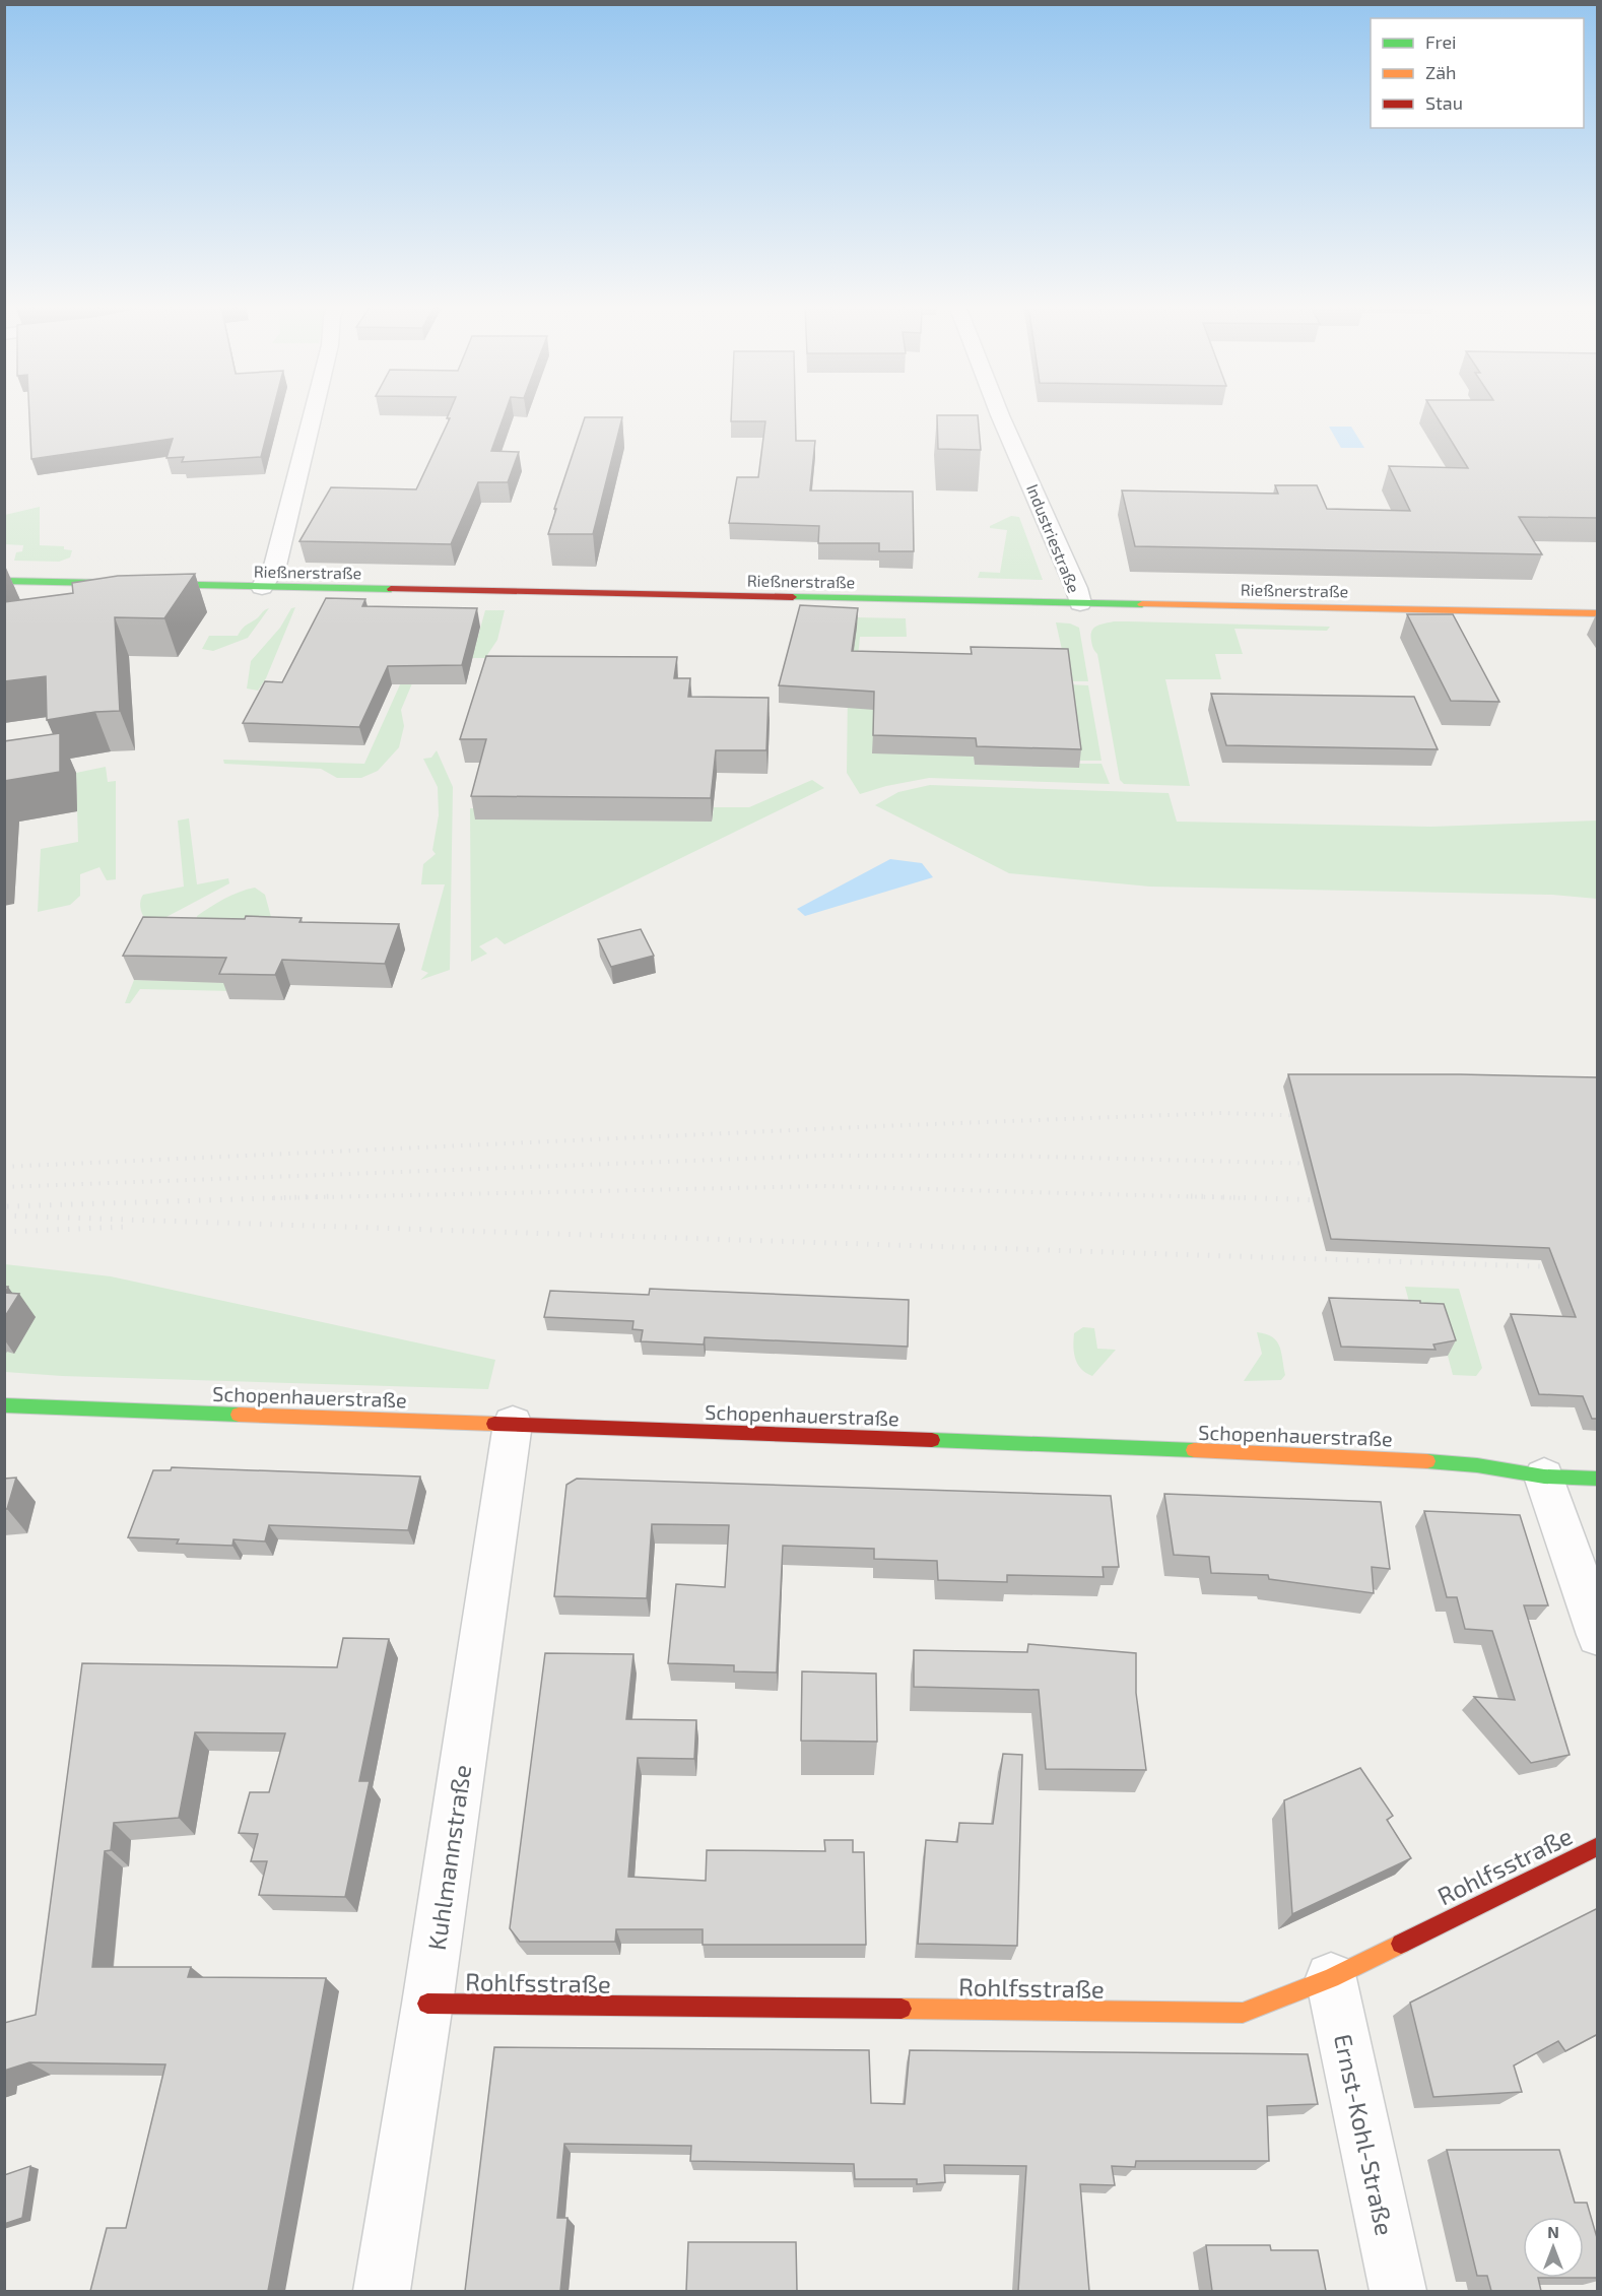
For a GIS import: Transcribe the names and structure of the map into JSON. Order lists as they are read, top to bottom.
{
  "streets": {
    "street": [
      "Industriestraße",
      "Rießnerstraße",
      "Schopenhauerstraße",
      "Kuhlmannstraße",
      "Rohlfsstraße",
      "Ernst-Kohl-Straße"
    ]
  },
  "crossings": [
    ["Industriestraße", "Rießnerstraße"],
    ["Schopenhauerstraße", "Kuhlmannstraße"],
    ["Kuhlmannstraße", "Rohlfsstraße"],
    ["Rohlfsstraße", "Ernst-Kohl-Straße"]
  ],
  "legend": ["Frei", "Zäh", "Stau"],
  "north": "top"
}
